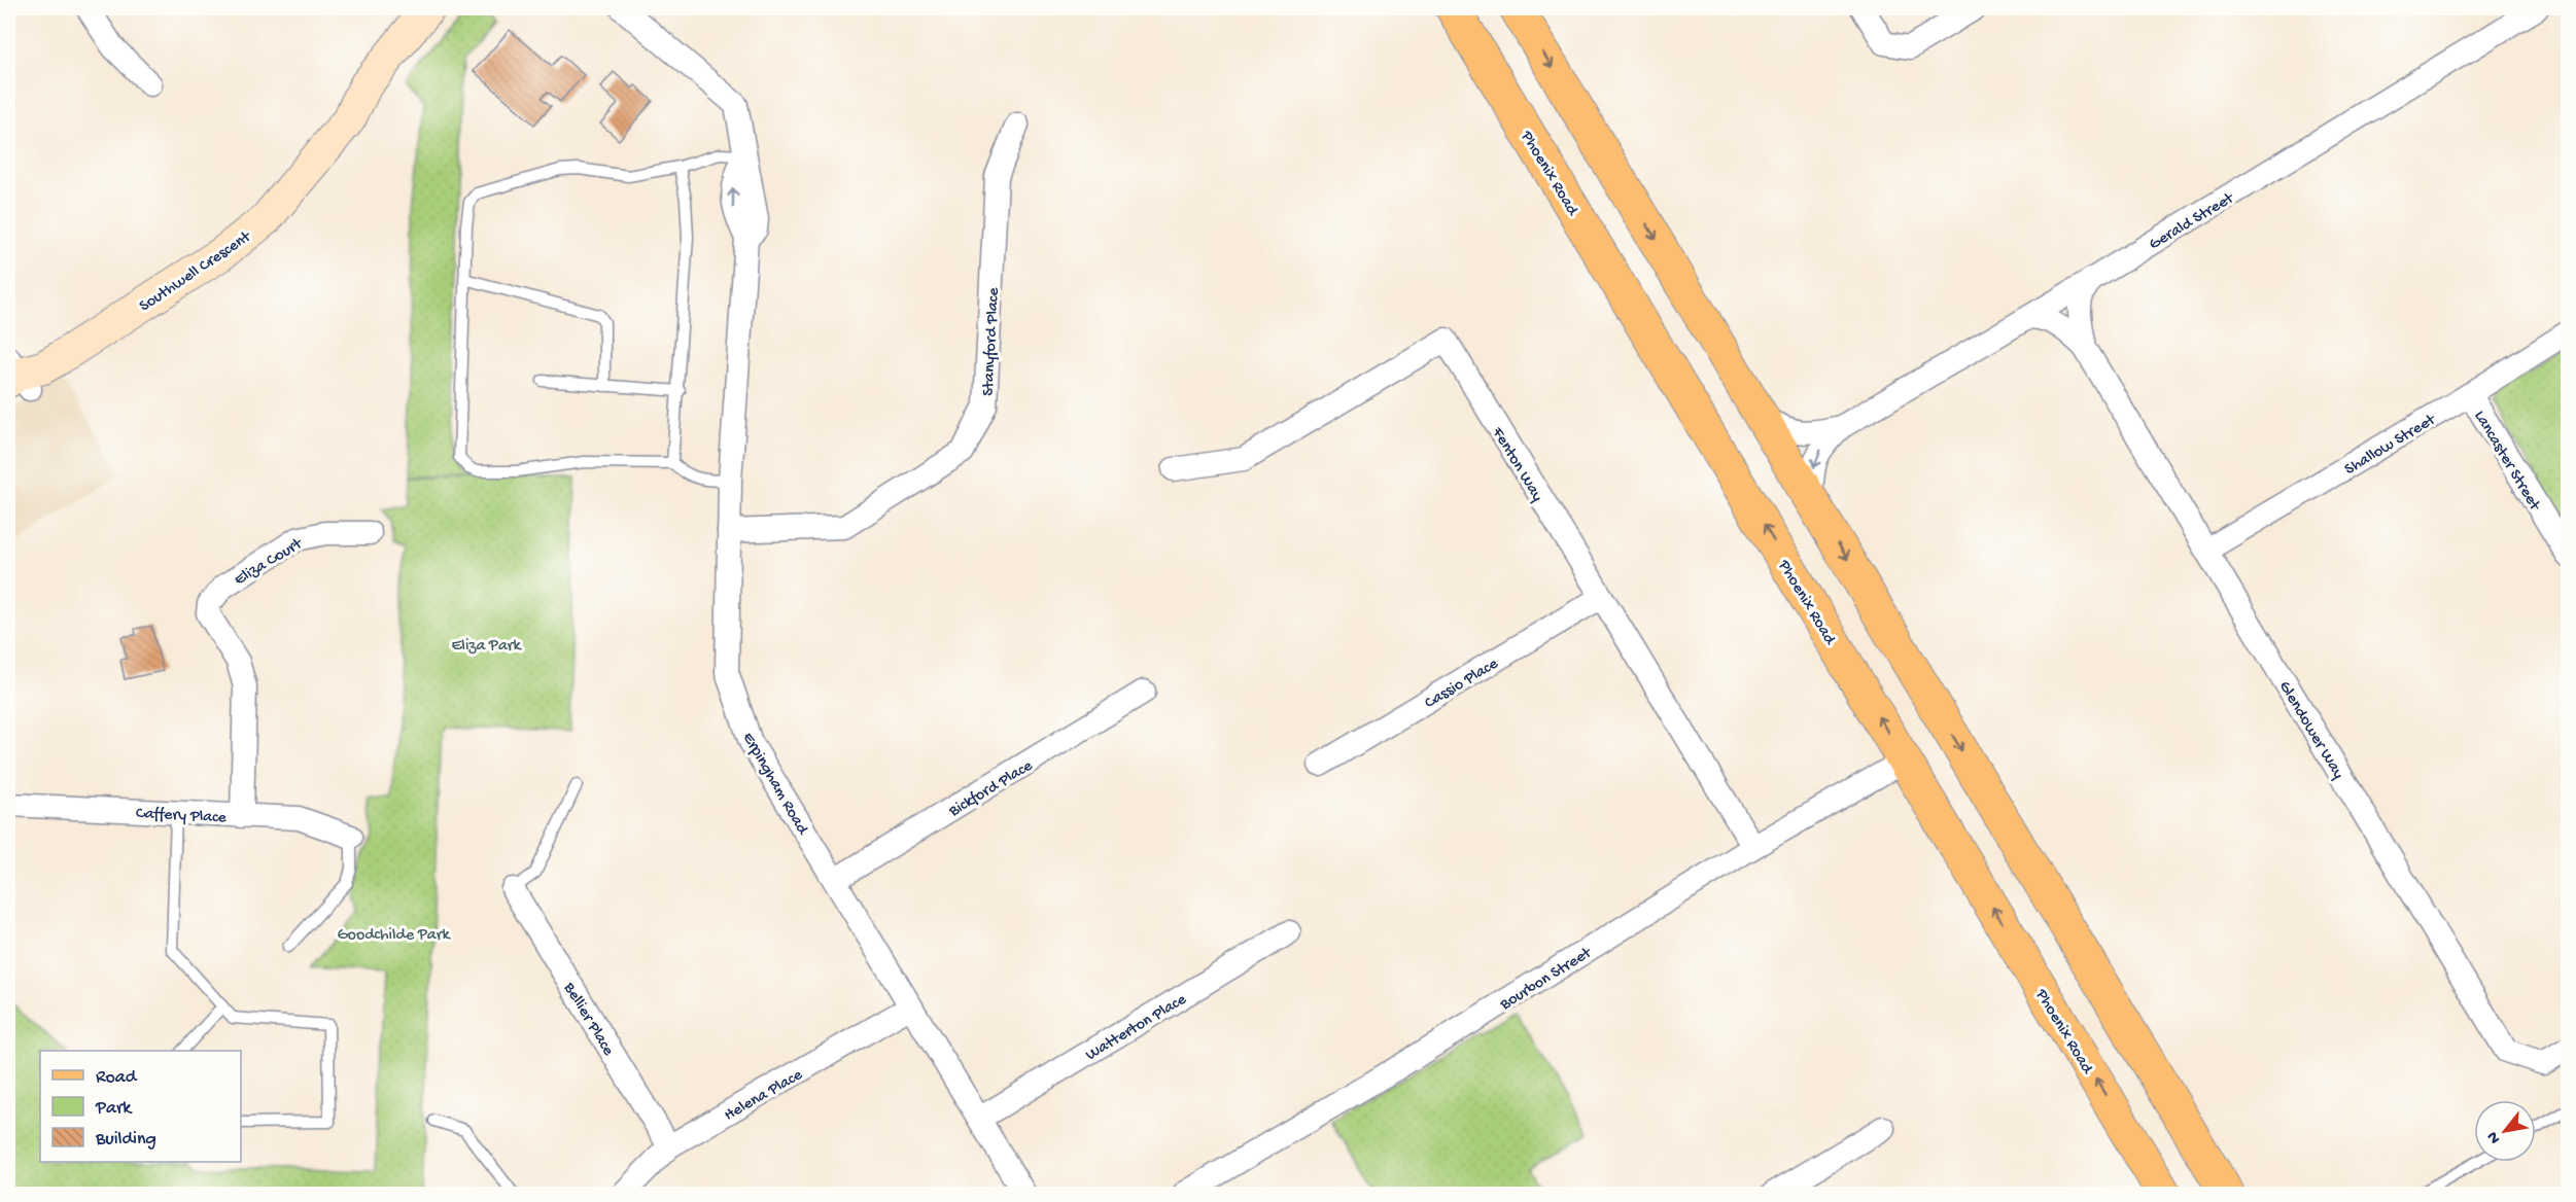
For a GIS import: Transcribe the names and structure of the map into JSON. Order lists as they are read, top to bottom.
{
  "streets": {
    "main road": ["Phoenix Road"],
    "street": [
      "Gerald Street",
      "Southwell Crescent",
      "Stanyford Place",
      "Shallow Street",
      "Lancaster Street",
      "Fenton Way",
      "Eliza Court",
      "Cassio Place",
      "Glendower Way",
      "Erpingham Road",
      "Bickford Place",
      "Caffery Place",
      "Bourbon Street",
      "Bellier Place",
      "Watterton Place",
      "Helena Place"
    ]
  },
  "crossings": [
    ["Phoenix Road", "Bourbon Street"],
    ["Gerald Street", "Glendower Way"],
    ["Stanyford Place", "Erpingham Road"],
    ["Shallow Street", "Lancaster Street"],
    ["Shallow Street", "Glendower Way"],
    ["Fenton Way", "Cassio Place"],
    ["Fenton Way", "Bourbon Street"],
    ["Eliza Court", "Caffery Place"],
    ["Erpingham Road", "Bickford Place"],
    ["Erpingham Road", "Watterton Place"],
    ["Erpingham Road", "Helena Place"],
    ["Bellier Place", "Helena Place"]
  ],
  "parks": ["Eliza Park", "Goodchilde Park"],
  "legend": ["Road", "Park", "Building"],
  "north": "bottom left"
}
